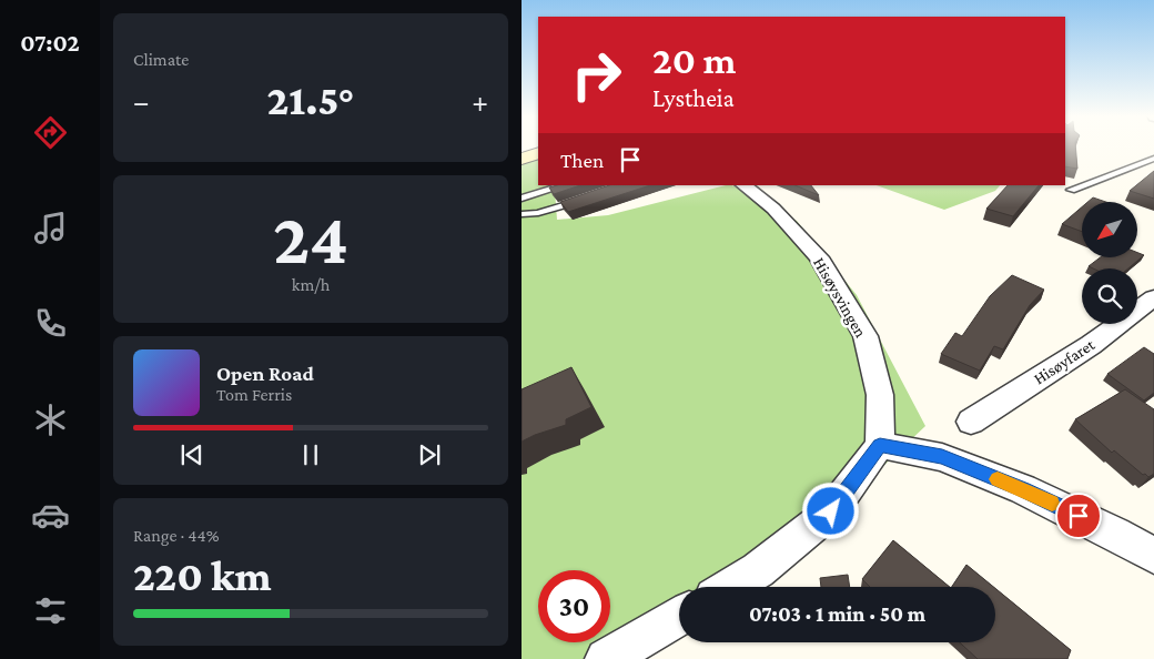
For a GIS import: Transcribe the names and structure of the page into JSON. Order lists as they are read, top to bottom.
{
  "streets": {
    "street": ["Hisøysvingen", "Hisøyfaret"]
  },
  "north": "bottom left",
  "page": {
    "tabs": "07:02",
    "tile": [
      "Climate",
      ["24", "km/h"],
      ["Range · 44%", "220 km"]
    ],
    "turn": ["20 m", "Lystheia"],
    "heat": ["−", "21.5°", "+"],
    "then": "Then",
    "song": ["Open Road", "Tom Ferris"],
    "limit": "30",
    "trip": "07:03 · 1 min · 50 m"
  }
}
